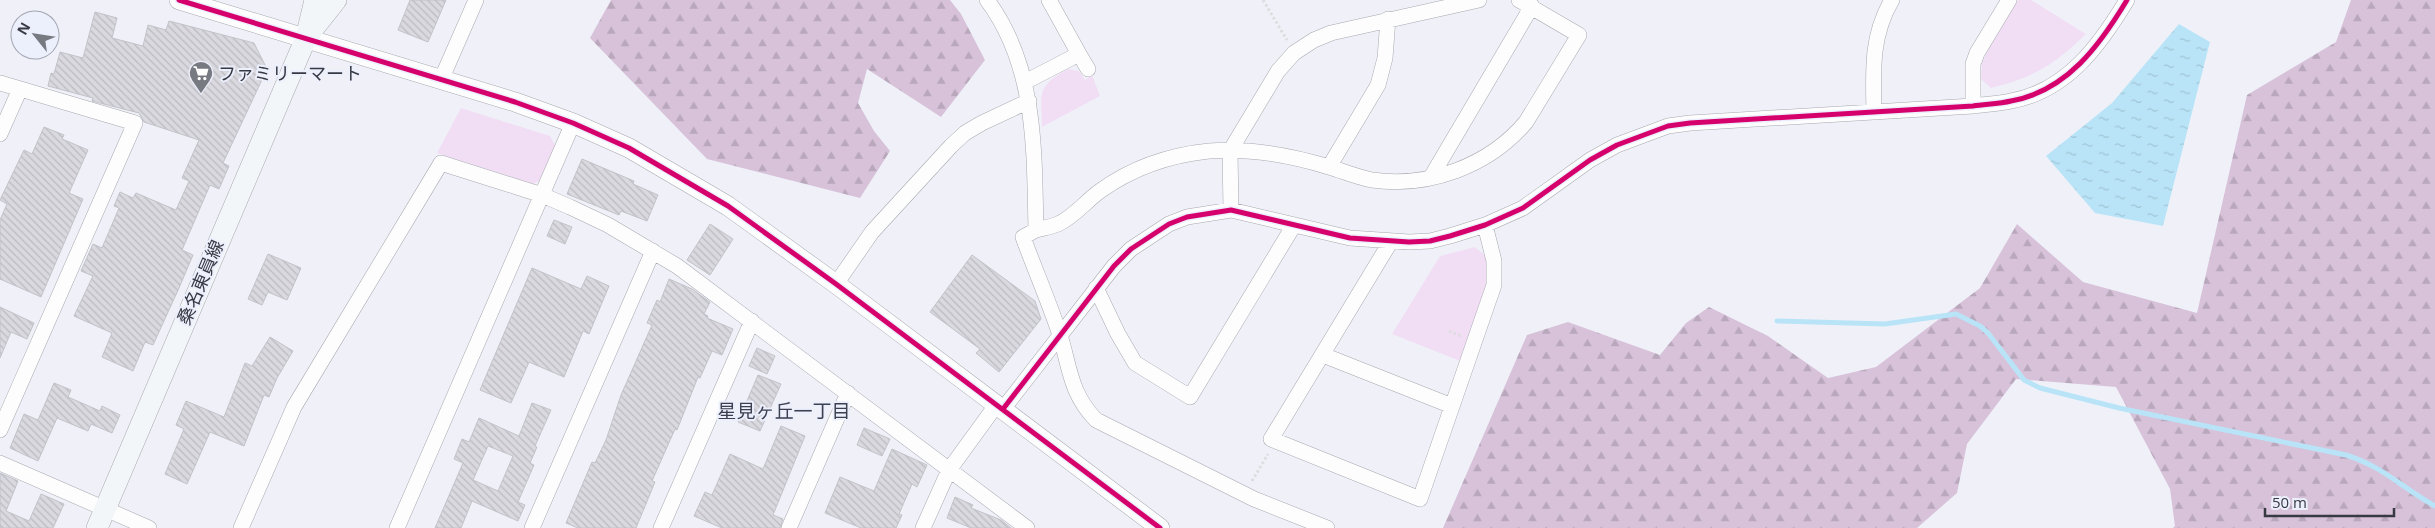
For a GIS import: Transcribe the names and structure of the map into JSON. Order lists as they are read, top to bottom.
{
  "streets": {
    "main road": ["桑名東員線"]
  },
  "districts": ["星見ヶ丘一丁目"],
  "places": {
    "supermarket": ["ファミリーマート"]
  },
  "scale_bar": "50 m",
  "north": "top left"
}
